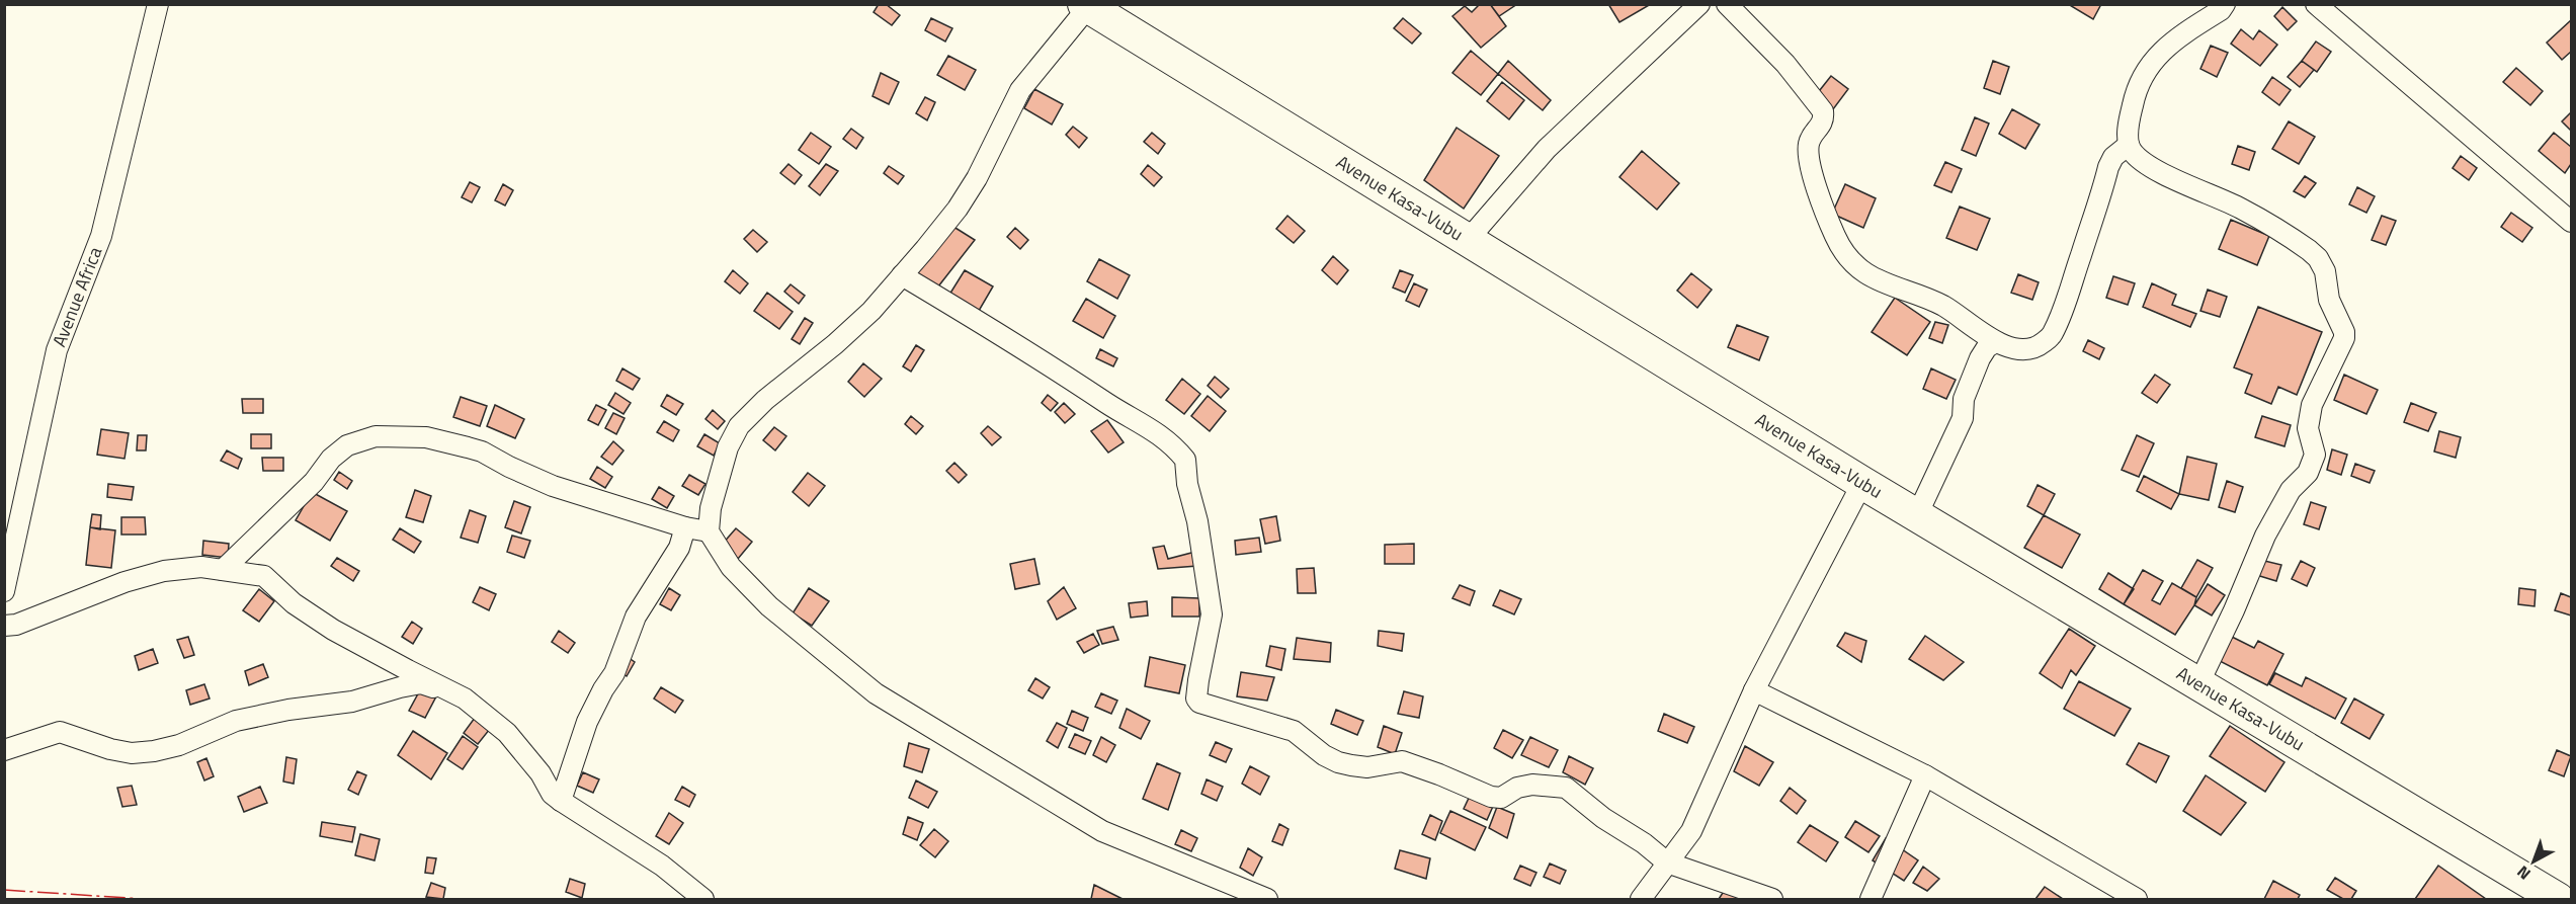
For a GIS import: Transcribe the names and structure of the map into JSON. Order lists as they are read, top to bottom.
{
  "streets": {
    "highway": ["Avenue Kasa-Vubu"],
    "street": ["Avenue Africa"]
  },
  "north": "bottom left"
}
